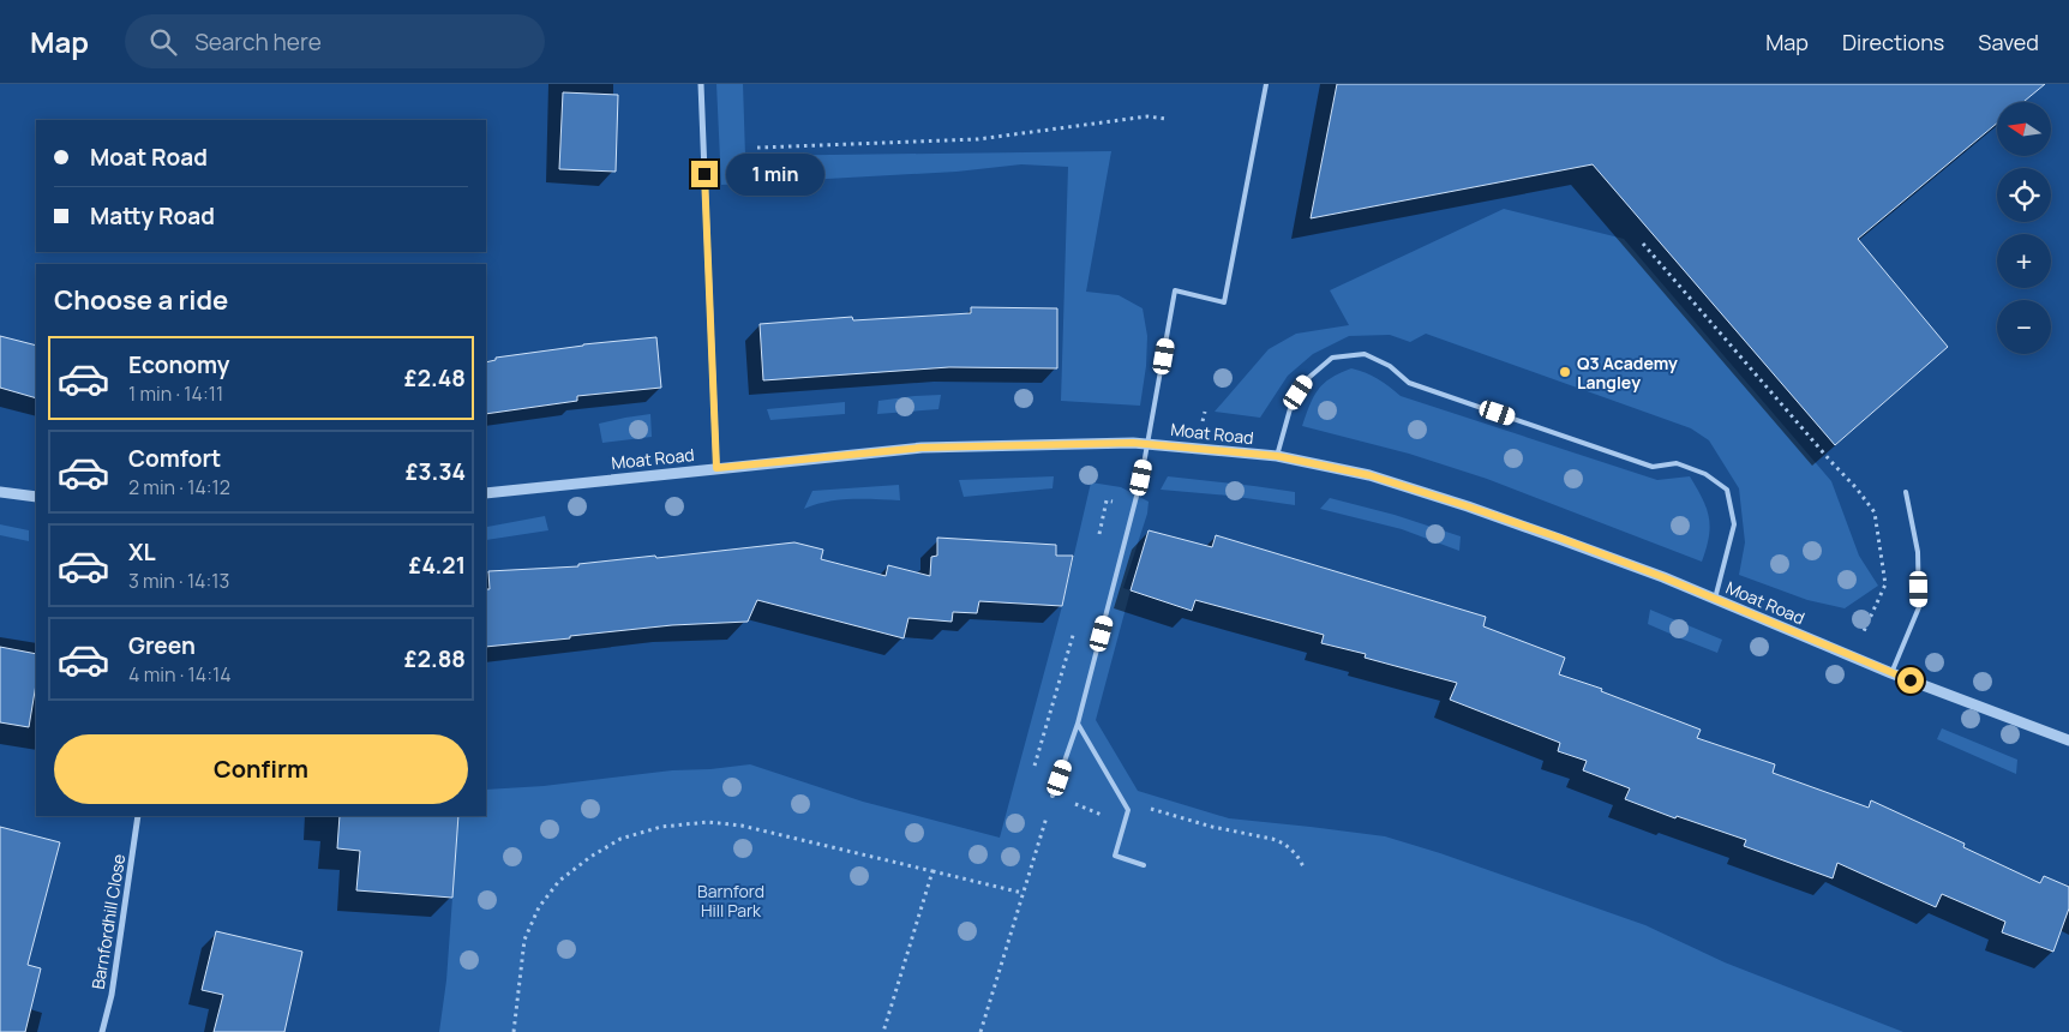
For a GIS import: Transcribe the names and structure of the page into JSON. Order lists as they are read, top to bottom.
{
  "streets": {
    "street": ["Moat Road", "Barnfordhill Close"]
  },
  "parks": ["Barnford Hill Park"],
  "places": ["Q3 Academy Langley"],
  "north": "left",
  "page": {
    "header": "Map",
    "search": "Search here",
    "nav": ["Map", "Directions", "Saved"],
    "map_buttons": ["+", "−"],
    "banner": ["Moat Road", "Matty Road"],
    "bubble": "1 min",
    "heading": "Choose a ride",
    "list": [
      {
        "name": "Economy",
        "note": "1 min · 14:11",
        "value": "£2.48"
      },
      {
        "name": "Comfort",
        "note": "2 min · 14:12",
        "value": "£3.34"
      },
      {
        "name": "XL",
        "note": "3 min · 14:13",
        "value": "£4.21"
      },
      {
        "name": "Green",
        "note": "4 min · 14:14",
        "value": "£2.88"
      }
    ],
    "buttons": "Confirm"
  }
}
